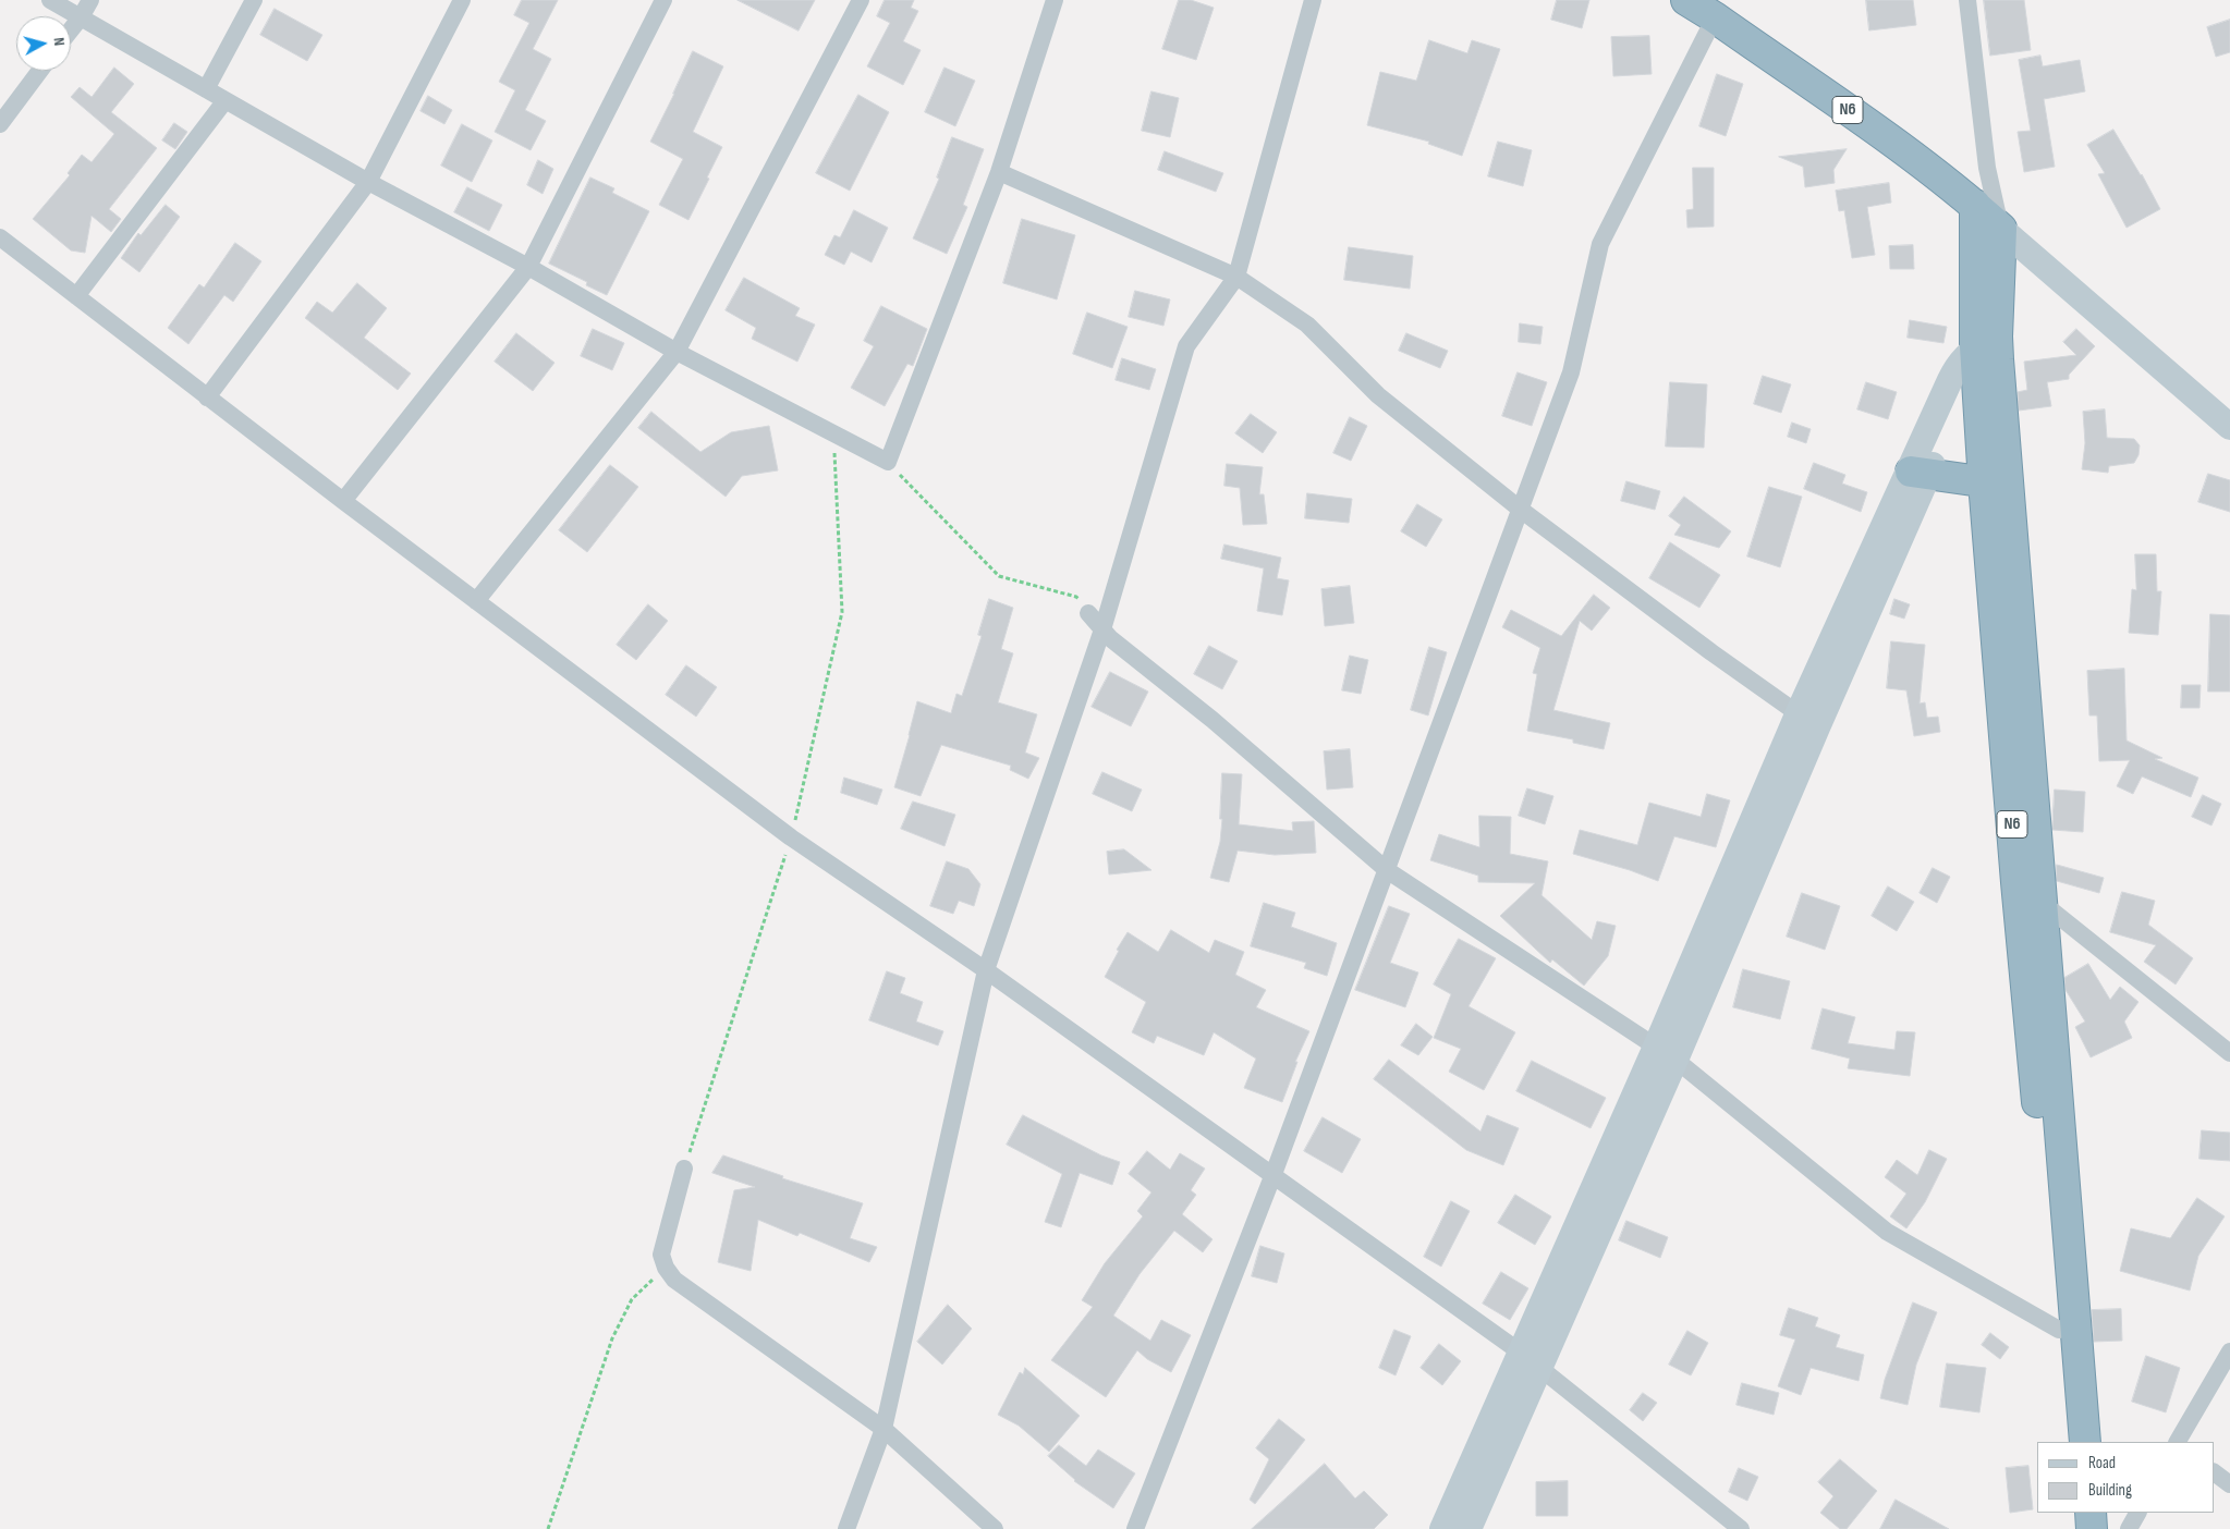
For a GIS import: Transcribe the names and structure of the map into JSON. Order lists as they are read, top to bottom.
{
  "streets": {
    "highway": ["N6"]
  },
  "legend": ["Road", "Building"],
  "north": "right"
}
